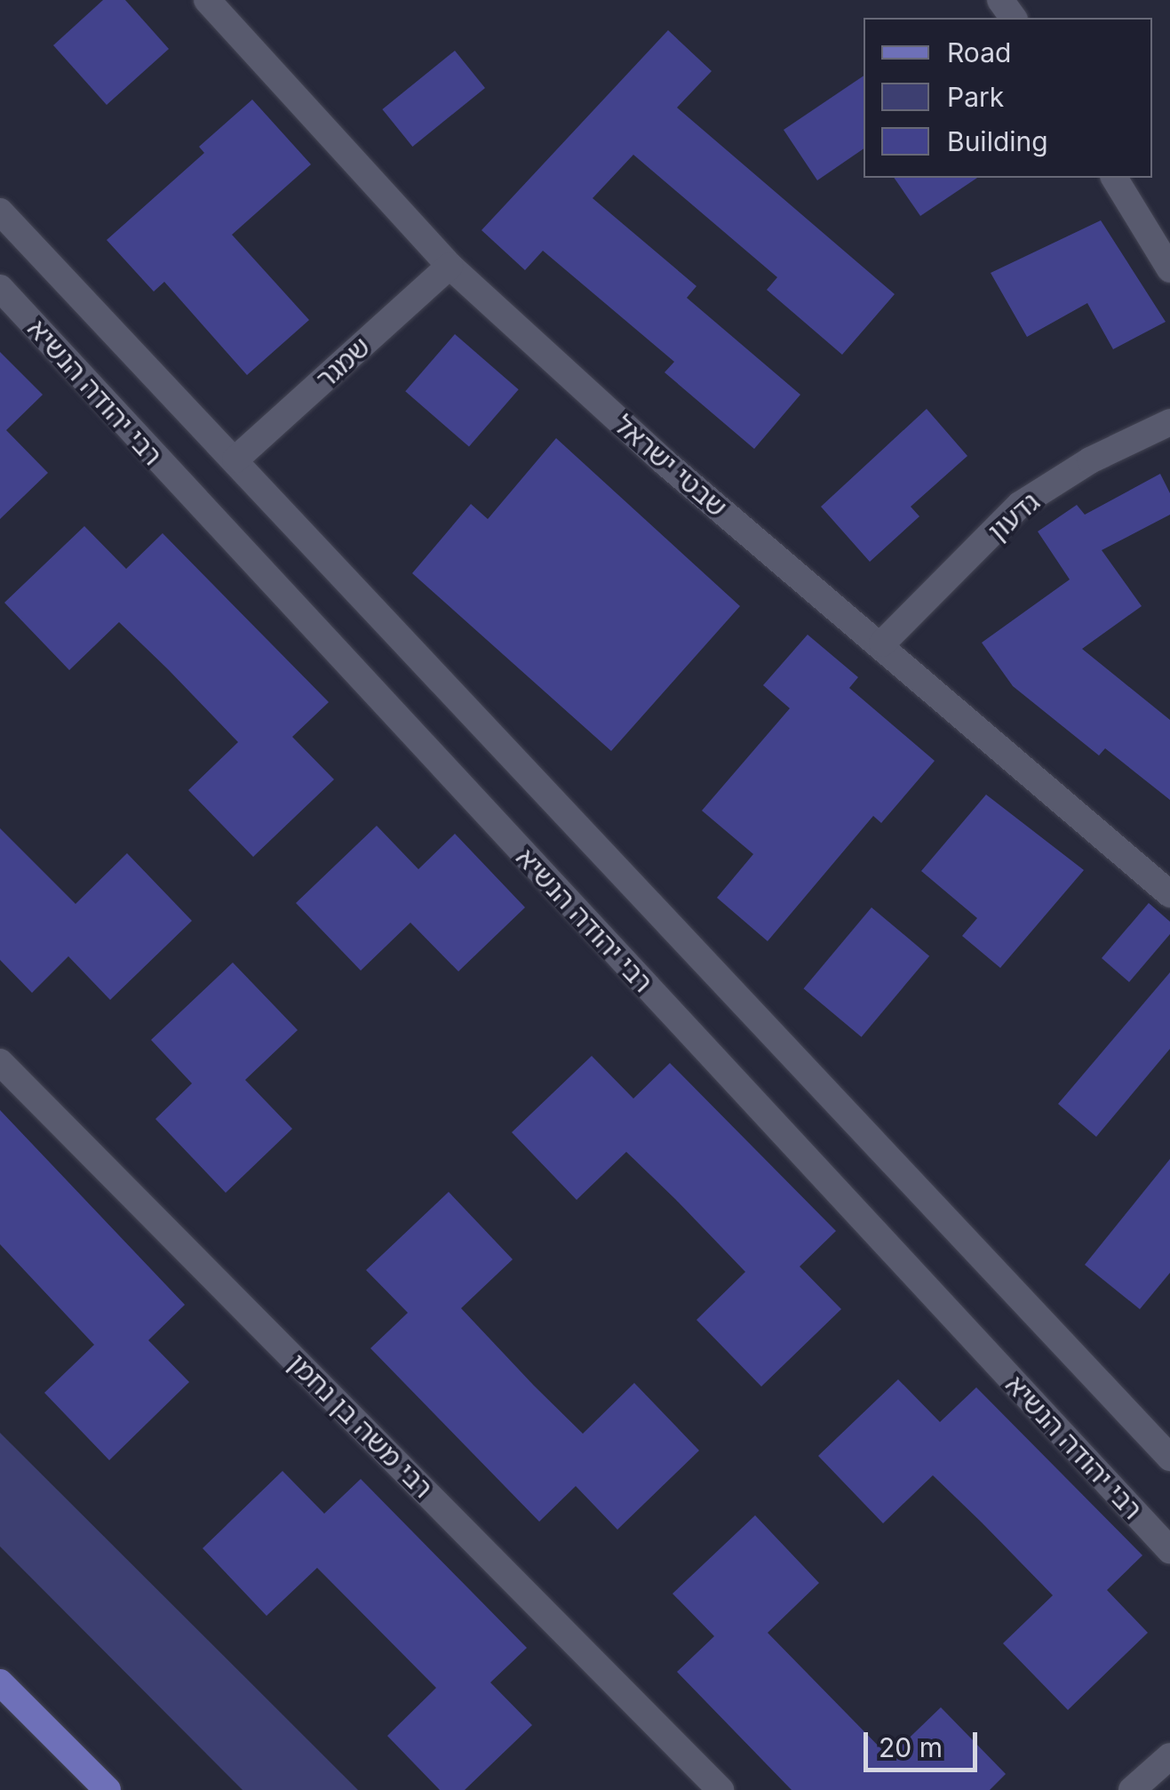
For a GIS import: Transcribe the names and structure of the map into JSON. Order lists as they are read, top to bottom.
{
  "streets": {
    "street": [
      "שמגר",
      "רבי יהודה הנשיא",
      "שבטי ישראל",
      "גדעון",
      "רבי משה בן נחמן"
    ]
  },
  "crossings": [
    ["שמגר", "רבי יהודה הנשיא"],
    ["שמגר", "שבטי ישראל"],
    ["שבטי ישראל", "גדעון"]
  ],
  "legend": ["Road", "Park", "Building"],
  "scale_bar": "20 m"
}
